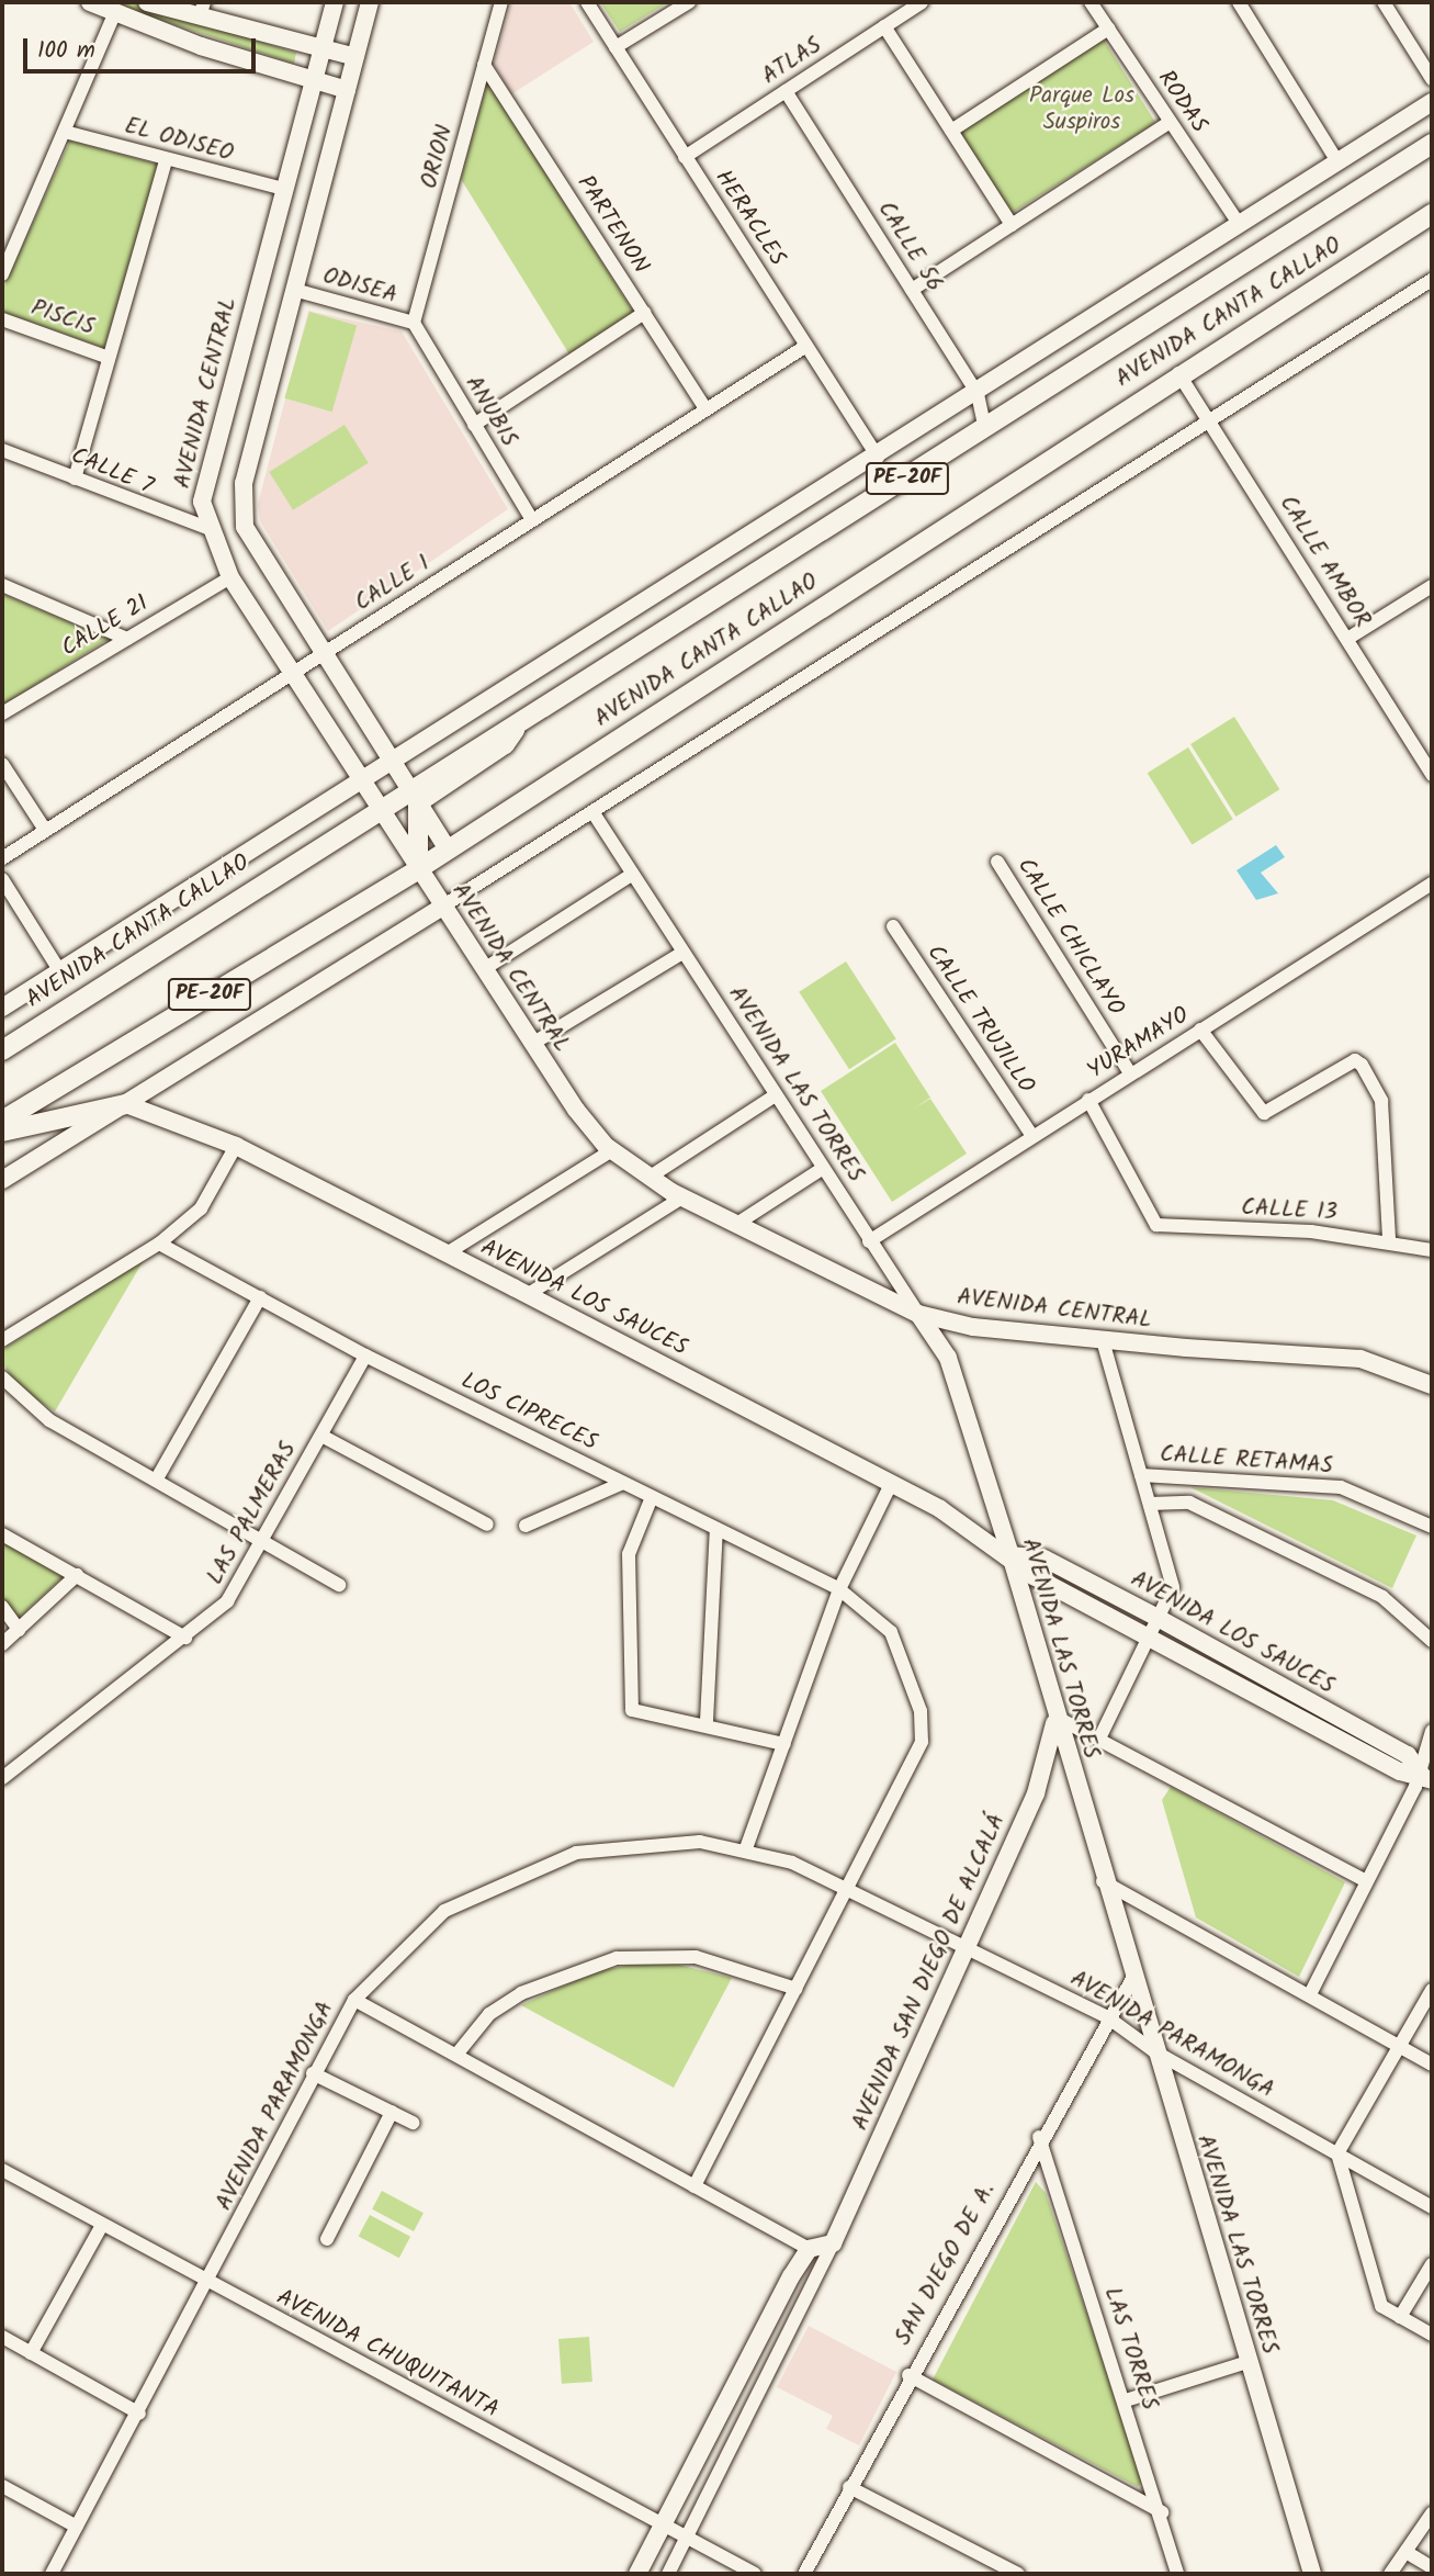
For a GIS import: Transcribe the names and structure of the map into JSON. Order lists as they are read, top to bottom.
{
  "streets": {
    "main road": ["AVENIDA CANTA CALLAO", "PE-20F"],
    "street": [
      "ATLAS",
      "RODAS",
      "EL ODISEO",
      "ORION",
      "HERACLES",
      "PARTENON",
      "CALLE 56",
      "ODISEA",
      "PISCIS",
      "AVENIDA CENTRAL",
      "ANUBIS",
      "CALLE 7",
      "CALLE AMBOR",
      "CALLE 1",
      "CALLE 21",
      "CALLE CHICLAYO",
      "CALLE TRUJILLO",
      "YURAMAYO",
      "AVENIDA LAS TORRES",
      "CALLE 13",
      "AVENIDA LOS SAUCES",
      "LOS CIPRECES",
      "CALLE RETAMAS",
      "LAS PALMERAS",
      "AVENIDA SAN DIEGO DE ALCALÁ",
      "AVENIDA PARAMONGA",
      "SAN DIEGO DE A.",
      "LAS TORRES",
      "AVENIDA CHUQUITANTA"
    ]
  },
  "crossings": [
    ["ATLAS", "HERACLES"],
    ["ATLAS", "CALLE 56"],
    ["RODAS", "AVENIDA CANTA CALLAO"],
    ["EL ODISEO", "AVENIDA CENTRAL"],
    ["ORION", "PARTENON"],
    ["ORION", "ODISEA"],
    ["ORION", "ANUBIS"],
    ["HERACLES", "AVENIDA CANTA CALLAO"],
    ["HERACLES", "CALLE 1"],
    ["PARTENON", "CALLE 1"],
    ["CALLE 56", "AVENIDA CANTA CALLAO"],
    ["ODISEA", "ANUBIS"],
    ["AVENIDA CANTA CALLAO", "AVENIDA CENTRAL"],
    ["AVENIDA CANTA CALLAO", "CALLE AMBOR"],
    ["AVENIDA CENTRAL", "CALLE 7"],
    ["AVENIDA CENTRAL", "CALLE 1"],
    ["AVENIDA CENTRAL", "CALLE 21"],
    ["AVENIDA CENTRAL", "AVENIDA LAS TORRES"],
    ["ANUBIS", "CALLE 1"],
    ["CALLE CHICLAYO", "YURAMAYO"],
    ["CALLE TRUJILLO", "YURAMAYO"],
    ["YURAMAYO", "AVENIDA LAS TORRES"],
    ["YURAMAYO", "CALLE 13"],
    ["AVENIDA LAS TORRES", "AVENIDA LOS SAUCES"],
    ["AVENIDA LAS TORRES", "AVENIDA SAN DIEGO DE ALCALÁ"],
    ["AVENIDA LAS TORRES", "AVENIDA PARAMONGA"],
    ["AVENIDA LAS TORRES", "SAN DIEGO DE A."],
    ["LOS CIPRECES", "LAS PALMERAS"],
    ["LOS CIPRECES", "AVENIDA PARAMONGA"],
    ["AVENIDA SAN DIEGO DE ALCALÁ", "AVENIDA PARAMONGA"],
    ["AVENIDA SAN DIEGO DE ALCALÁ", "AVENIDA CHUQUITANTA"],
    ["AVENIDA PARAMONGA", "SAN DIEGO DE A."],
    ["AVENIDA PARAMONGA", "AVENIDA CHUQUITANTA"],
    ["SAN DIEGO DE A.", "LAS TORRES"]
  ],
  "parks": ["Parque Los Suspiros"],
  "scale_bar": "100 m"
}
